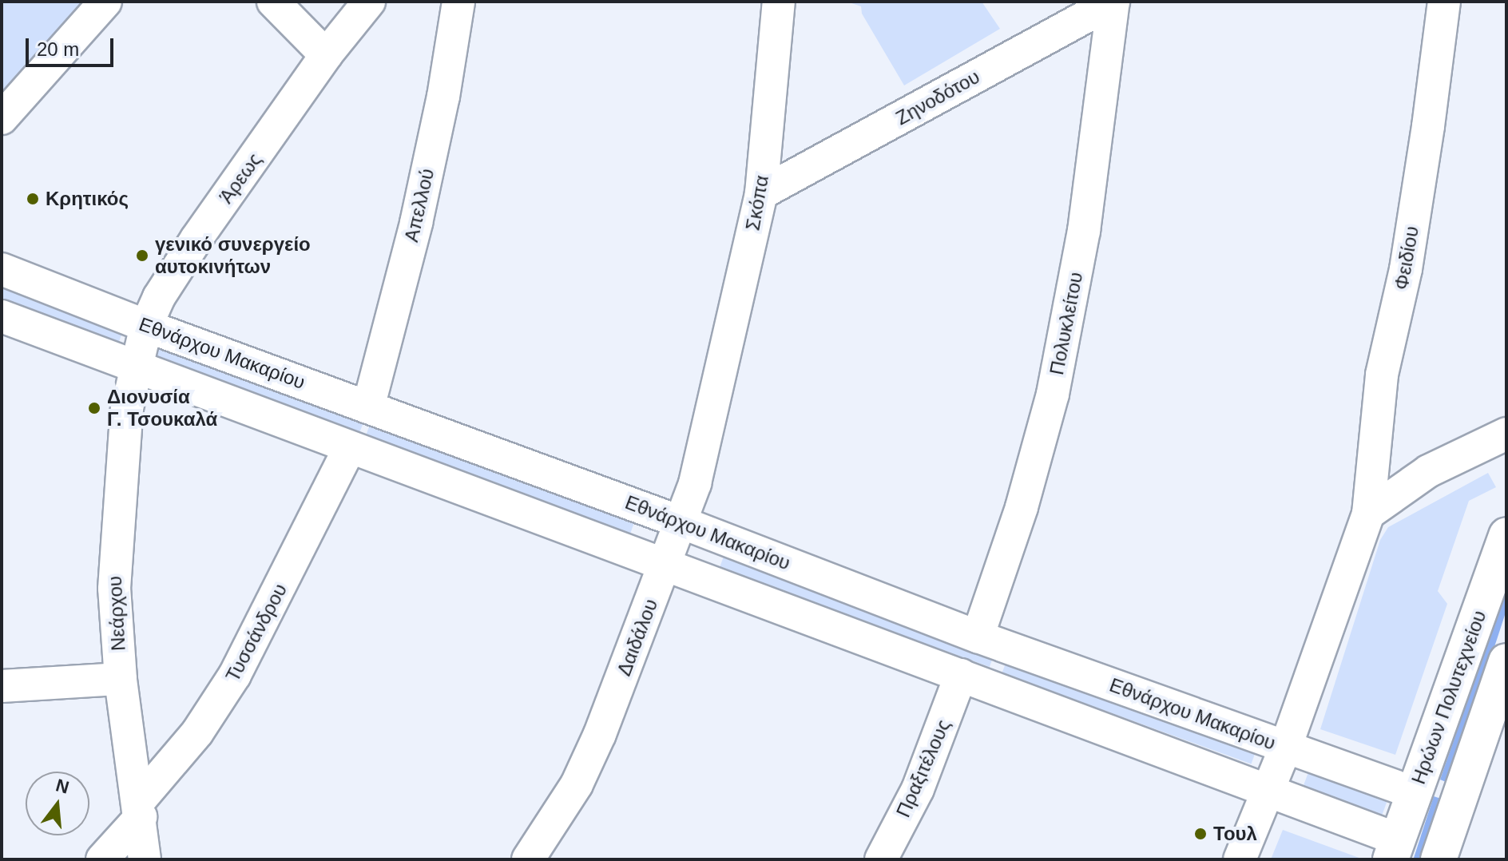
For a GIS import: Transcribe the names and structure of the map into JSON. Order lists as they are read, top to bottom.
{
  "streets": {
    "main road": ["Ηρώων Πολυτεχνείου"],
    "street": [
      "Ζηνοδότου",
      "Άρεως",
      "Σκόπα",
      "Απελλού",
      "Φειδίου",
      "Πολυκλείτου",
      "Εθνάρχου Μακαρίου",
      "Νεάρχου",
      "Τυσσάνδρου",
      "Δαιδάλου",
      "Πραξιτέλους"
    ]
  },
  "crossings": [
    ["Ζηνοδότου", "Σκόπα"],
    ["Ζηνοδότου", "Πολυκλείτου"],
    ["Άρεως", "Εθνάρχου Μακαρίου"],
    ["Άρεως", "Νεάρχου"],
    ["Σκόπα", "Δαιδάλου"],
    ["Απελλού", "Εθνάρχου Μακαρίου"],
    ["Φειδίου", "Εθνάρχου Μακαρίου"],
    ["Πολυκλείτου", "Εθνάρχου Μακαρίου"],
    ["Εθνάρχου Μακαρίου", "Δαιδάλου"],
    ["Εθνάρχου Μακαρίου", "Ηρώων Πολυτεχνείου"],
    ["Νεάρχου", "Τυσσάνδρου"]
  ],
  "places": [
    "Κρητικός",
    "γενικό συνεργείο αυτοκινήτων",
    "Διονυσία Γ. Τσουκαλά",
    "Τουλ"
  ],
  "scale_bar": "20 m",
  "north": "top"
}
